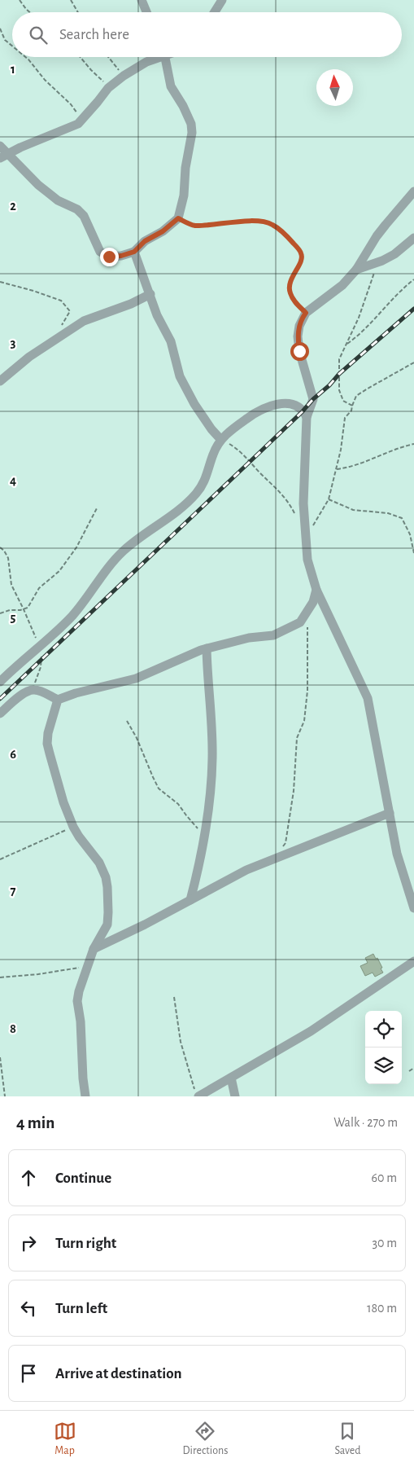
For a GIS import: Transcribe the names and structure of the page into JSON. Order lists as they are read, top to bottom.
{
  "north": "top",
  "page": {
    "search": "Search here",
    "heading": ["4 min", "Walk · 270 m"],
    "list": [
      ["Continue", "60 m"],
      ["Turn right", "30 m"],
      ["Turn left", "180 m"],
      "Arrive at destination"
    ],
    "nav": ["Map", "Directions", "Saved"]
  },
  "grid": {
    "rows": [
      "1",
      "2",
      "3",
      "4",
      "5",
      "6",
      "7",
      "8"
    ]
  }
}
